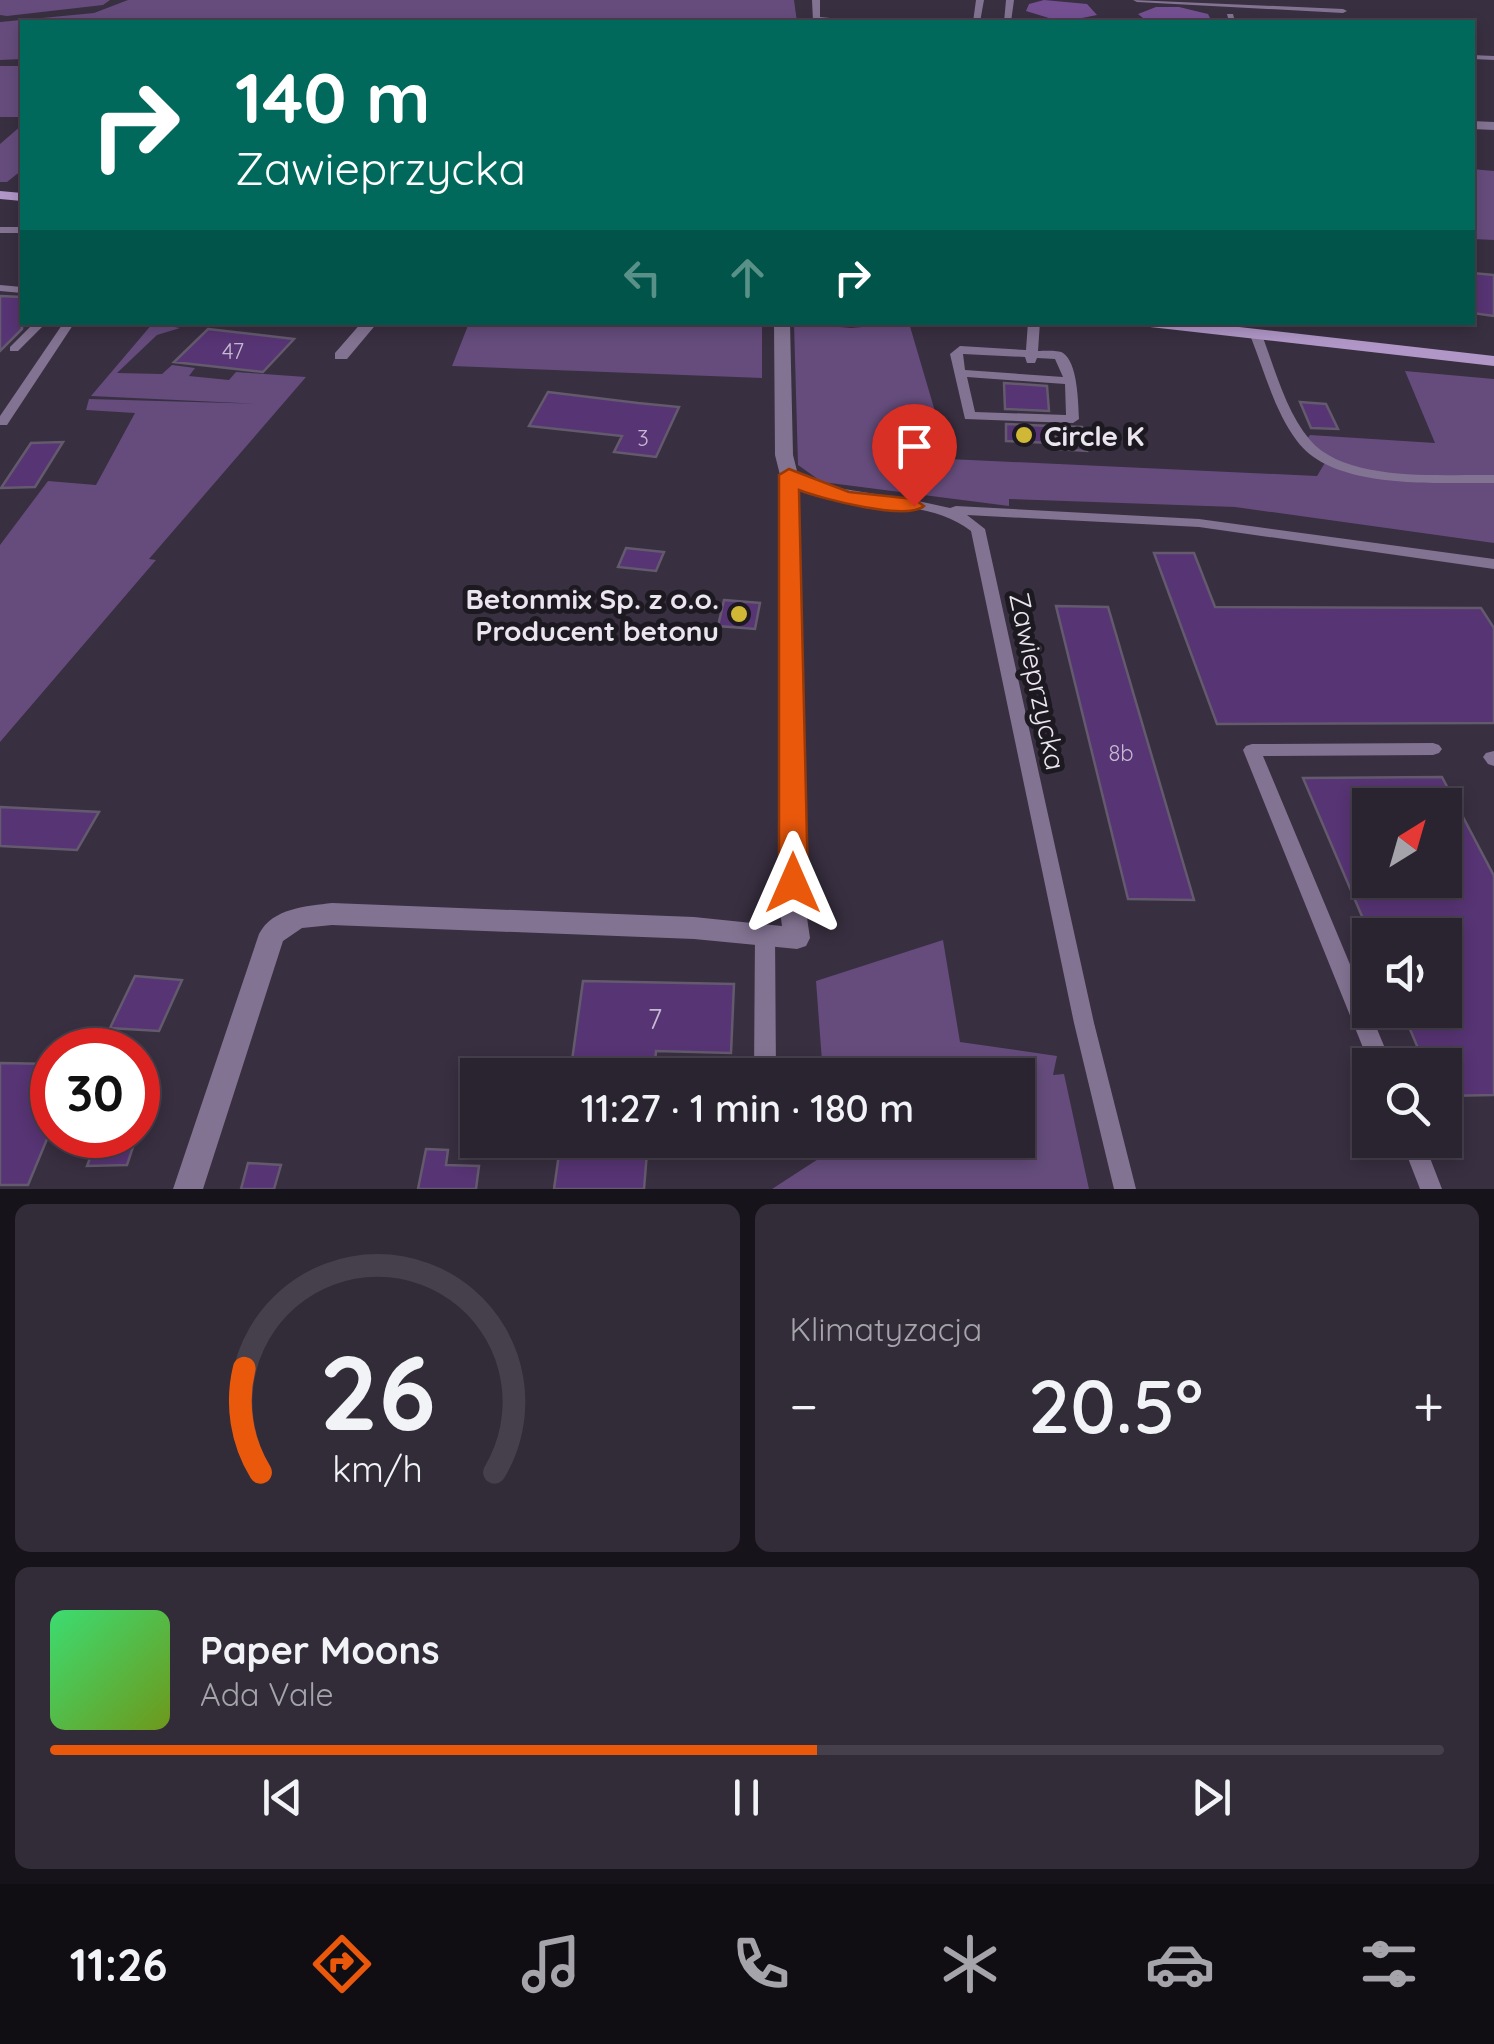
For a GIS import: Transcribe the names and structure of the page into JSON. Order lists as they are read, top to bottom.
{
  "streets": {
    "lane": ["Zawieprzycka"]
  },
  "places": ["Circle K", "Betonmix Sp. z o.o. Producent betonu"],
  "house_numbers": [
    "47",
    "3",
    "8b",
    "7"
  ],
  "north": "top right",
  "page": {
    "turn": ["140 m", "Zawieprzycka"],
    "limit": "30",
    "trip": "11:27 · 1 min · 180 m",
    "tile": "Klimatyzacja",
    "heat": ["−", "20.5°", "+"],
    "song": ["Paper Moons", "Ada Vale"],
    "tabs": "11:26",
    "gauge": ["26", "km/h"]
  }
}
